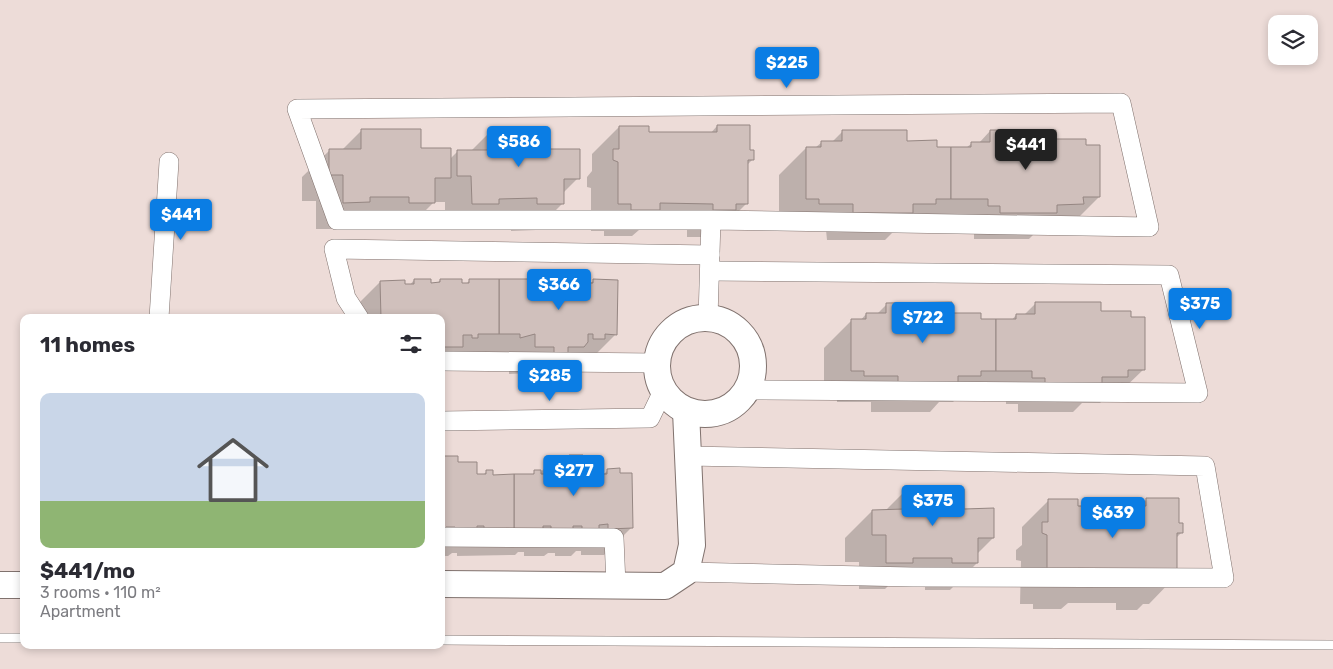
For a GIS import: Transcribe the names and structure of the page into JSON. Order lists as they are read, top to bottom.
{
  "page": {
    "price": [
      "$225",
      "$586",
      "$441",
      "$441",
      "$366",
      "$375",
      "$722",
      "$285",
      "$277",
      "$375",
      "$639"
    ],
    "heading": "11 homes",
    "list": [
      {
        "name": "$441/mo",
        "note": "3 rooms · 110 m² · Apartment"
      }
    ]
  }
}
